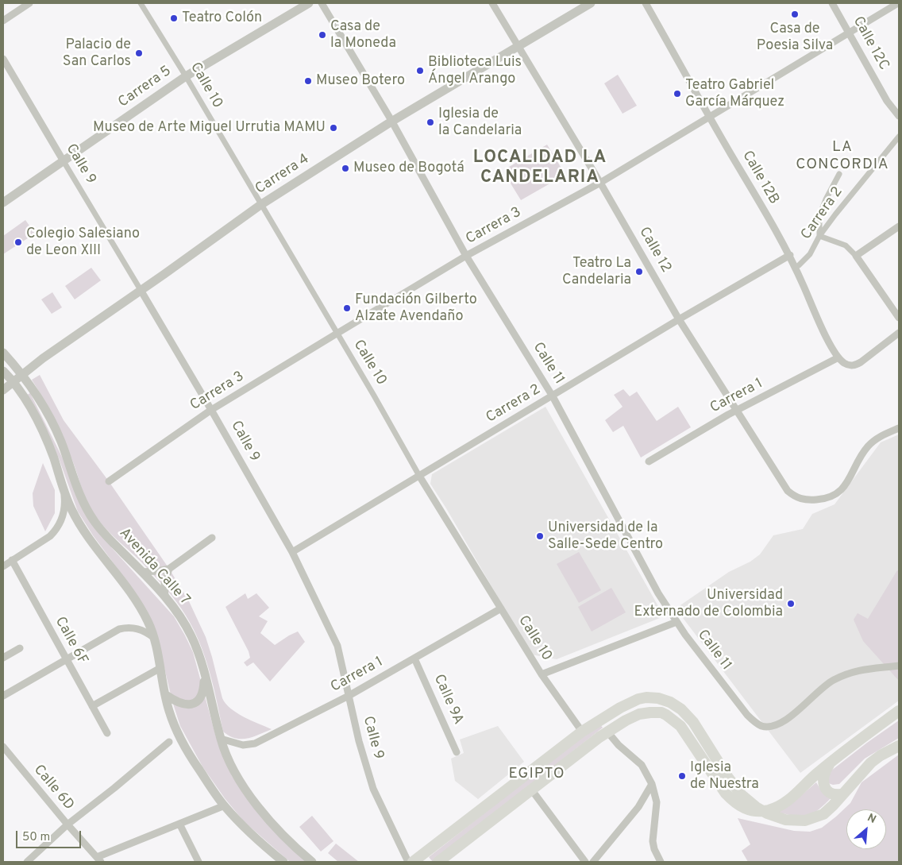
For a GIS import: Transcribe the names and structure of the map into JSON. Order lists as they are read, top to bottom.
{
  "streets": {
    "street": [
      "Calle 12C",
      "Calle 10",
      "Carrera 5",
      "Calle 9",
      "Carrera 4",
      "Calle 12B",
      "Carrera 2",
      "Carrera 3",
      "Calle 12",
      "Calle 11",
      "Carrera 1",
      "Avenida Calle 7",
      "Calle 6F",
      "Calle 9A",
      "Calle 6D"
    ]
  },
  "crossings": [
    ["Calle 12C", "Carrera 3"],
    ["Calle 10", "Carrera 5"],
    ["Calle 10", "Carrera 4"],
    ["Calle 10", "Carrera 2"],
    ["Calle 10", "Carrera 3"],
    ["Calle 10", "Carrera 1"],
    ["Carrera 5", "Calle 9"],
    ["Calle 9", "Carrera 4"],
    ["Calle 9", "Carrera 2"],
    ["Calle 9", "Carrera 3"],
    ["Calle 9", "Carrera 1"],
    ["Carrera 4", "Calle 12"],
    ["Carrera 4", "Calle 11"],
    ["Carrera 4", "Avenida Calle 7"],
    ["Calle 12B", "Carrera 2"],
    ["Calle 12B", "Carrera 3"],
    ["Calle 12B", "Carrera 1"],
    ["Carrera 2", "Calle 12"],
    ["Carrera 2", "Calle 11"],
    ["Carrera 3", "Calle 12"],
    ["Carrera 3", "Calle 11"],
    ["Calle 12", "Carrera 1"],
    ["Carrera 1", "Avenida Calle 7"],
    ["Carrera 1", "Calle 9A"]
  ],
  "districts": ["LA CONCORDIA", "LOCALIDAD LA CANDELARIA", "EGIPTO"],
  "places": [
    "Casa de Poesia Silva",
    "Teatro Colón",
    "Casa de la Moneda",
    "Palacio de San Carlos",
    "Biblioteca Luis Ángel Arango",
    "Museo Botero",
    "Teatro Gabriel García Márquez",
    "Iglesia de la Candelaria",
    "Museo de Arte Miguel Urrutia MAMU",
    "Museo de Bogotá",
    "Colegio Salesiano de Leon XIII",
    "Teatro La Candelaria",
    "Fundación Gilberto Alzate Avendaño",
    "Universidad de la Salle-Sede Centro",
    "Universidad Externado de Colombia",
    "Iglesia de Nuestra"
  ],
  "scale_bar": "50 m",
  "north": "top right"
}
